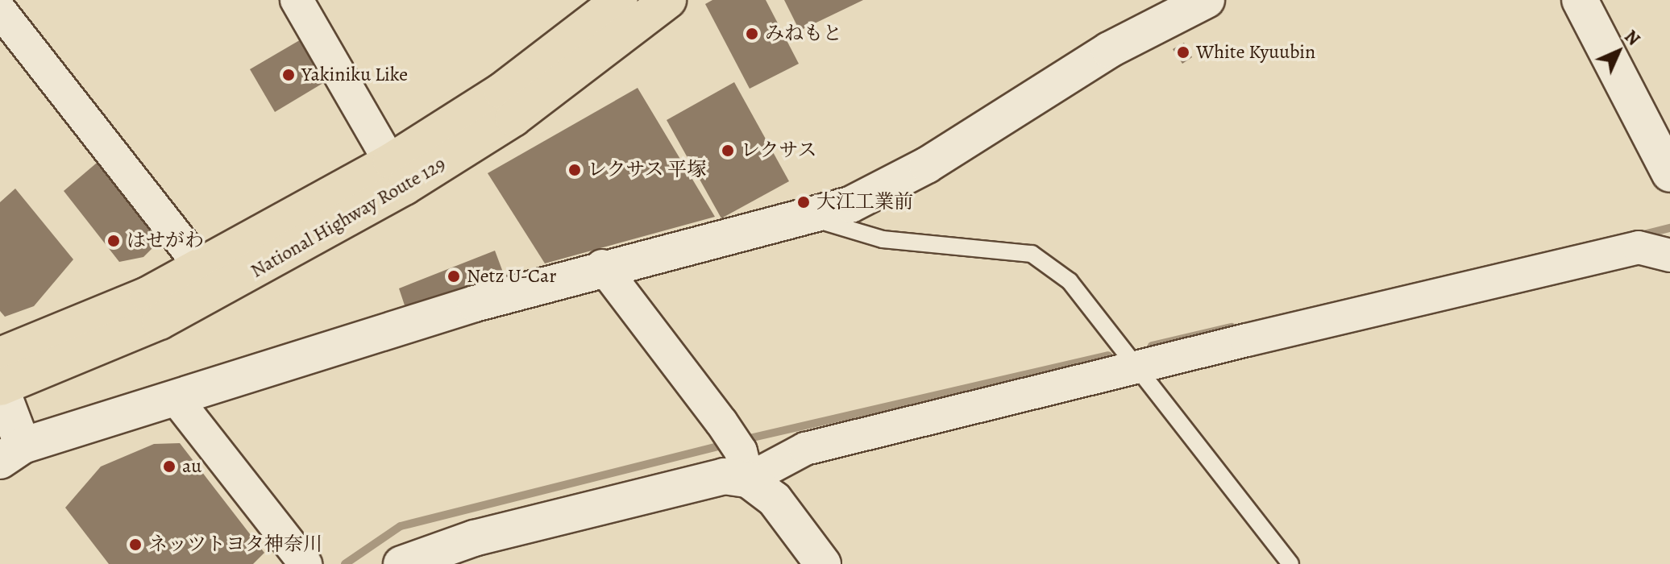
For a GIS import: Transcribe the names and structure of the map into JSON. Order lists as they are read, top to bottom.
{
  "streets": {
    "highway": ["National Highway Route 129"]
  },
  "places": [
    "みねもと",
    "White Kyuubin",
    "Yakiniku Like",
    "レクサス",
    "レクサス 平塚",
    "大江工業前",
    "はせがわ",
    "Netz U-Car",
    "au",
    "ネッツトヨタ神奈川"
  ],
  "north": "top right"
}
